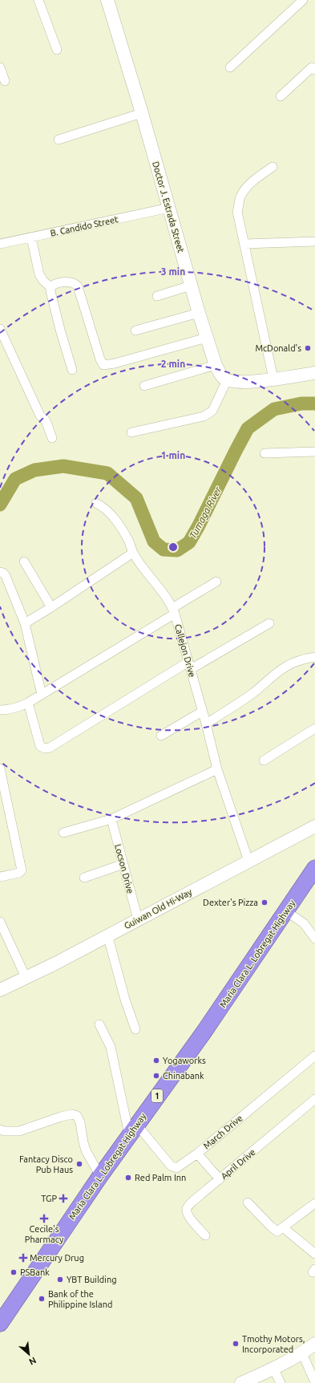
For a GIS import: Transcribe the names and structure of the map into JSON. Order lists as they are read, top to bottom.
{
  "streets": {
    "highway": ["Maria Clara L. Lobregat Highway", "1"],
    "street": [
      "Doctor J. Estrada Street",
      "B. Candido Street",
      "Callejon Drive",
      "Locson Drive",
      "Guiwan Old Hi-Way",
      "March Drive",
      "April Drive"
    ]
  },
  "crossings": [
    ["Doctor J. Estrada Street", "B. Candido Street"],
    ["Callejon Drive", "Guiwan Old Hi-Way"],
    ["Locson Drive", "Guiwan Old Hi-Way"],
    ["Maria Clara L. Lobregat Highway", "March Drive"]
  ],
  "water": ["Tumaga River"],
  "places": {
    "other": [
      "McDonald's",
      "Dexter's Pizza",
      "Yogaworks",
      "Chinabank",
      "Fantacy Disco Pub Haus",
      "Red Palm Inn",
      "PSBank",
      "YBT Building",
      "Bank of the Philippine Island",
      "Tmothy Motors, Incorporated"
    ],
    "health": ["TGP", "Cecile's Pharmacy", "Mercury Drug"]
  },
  "north": "bottom right",
  "rings": ["3 min", "2 min", "1 min"]
}
